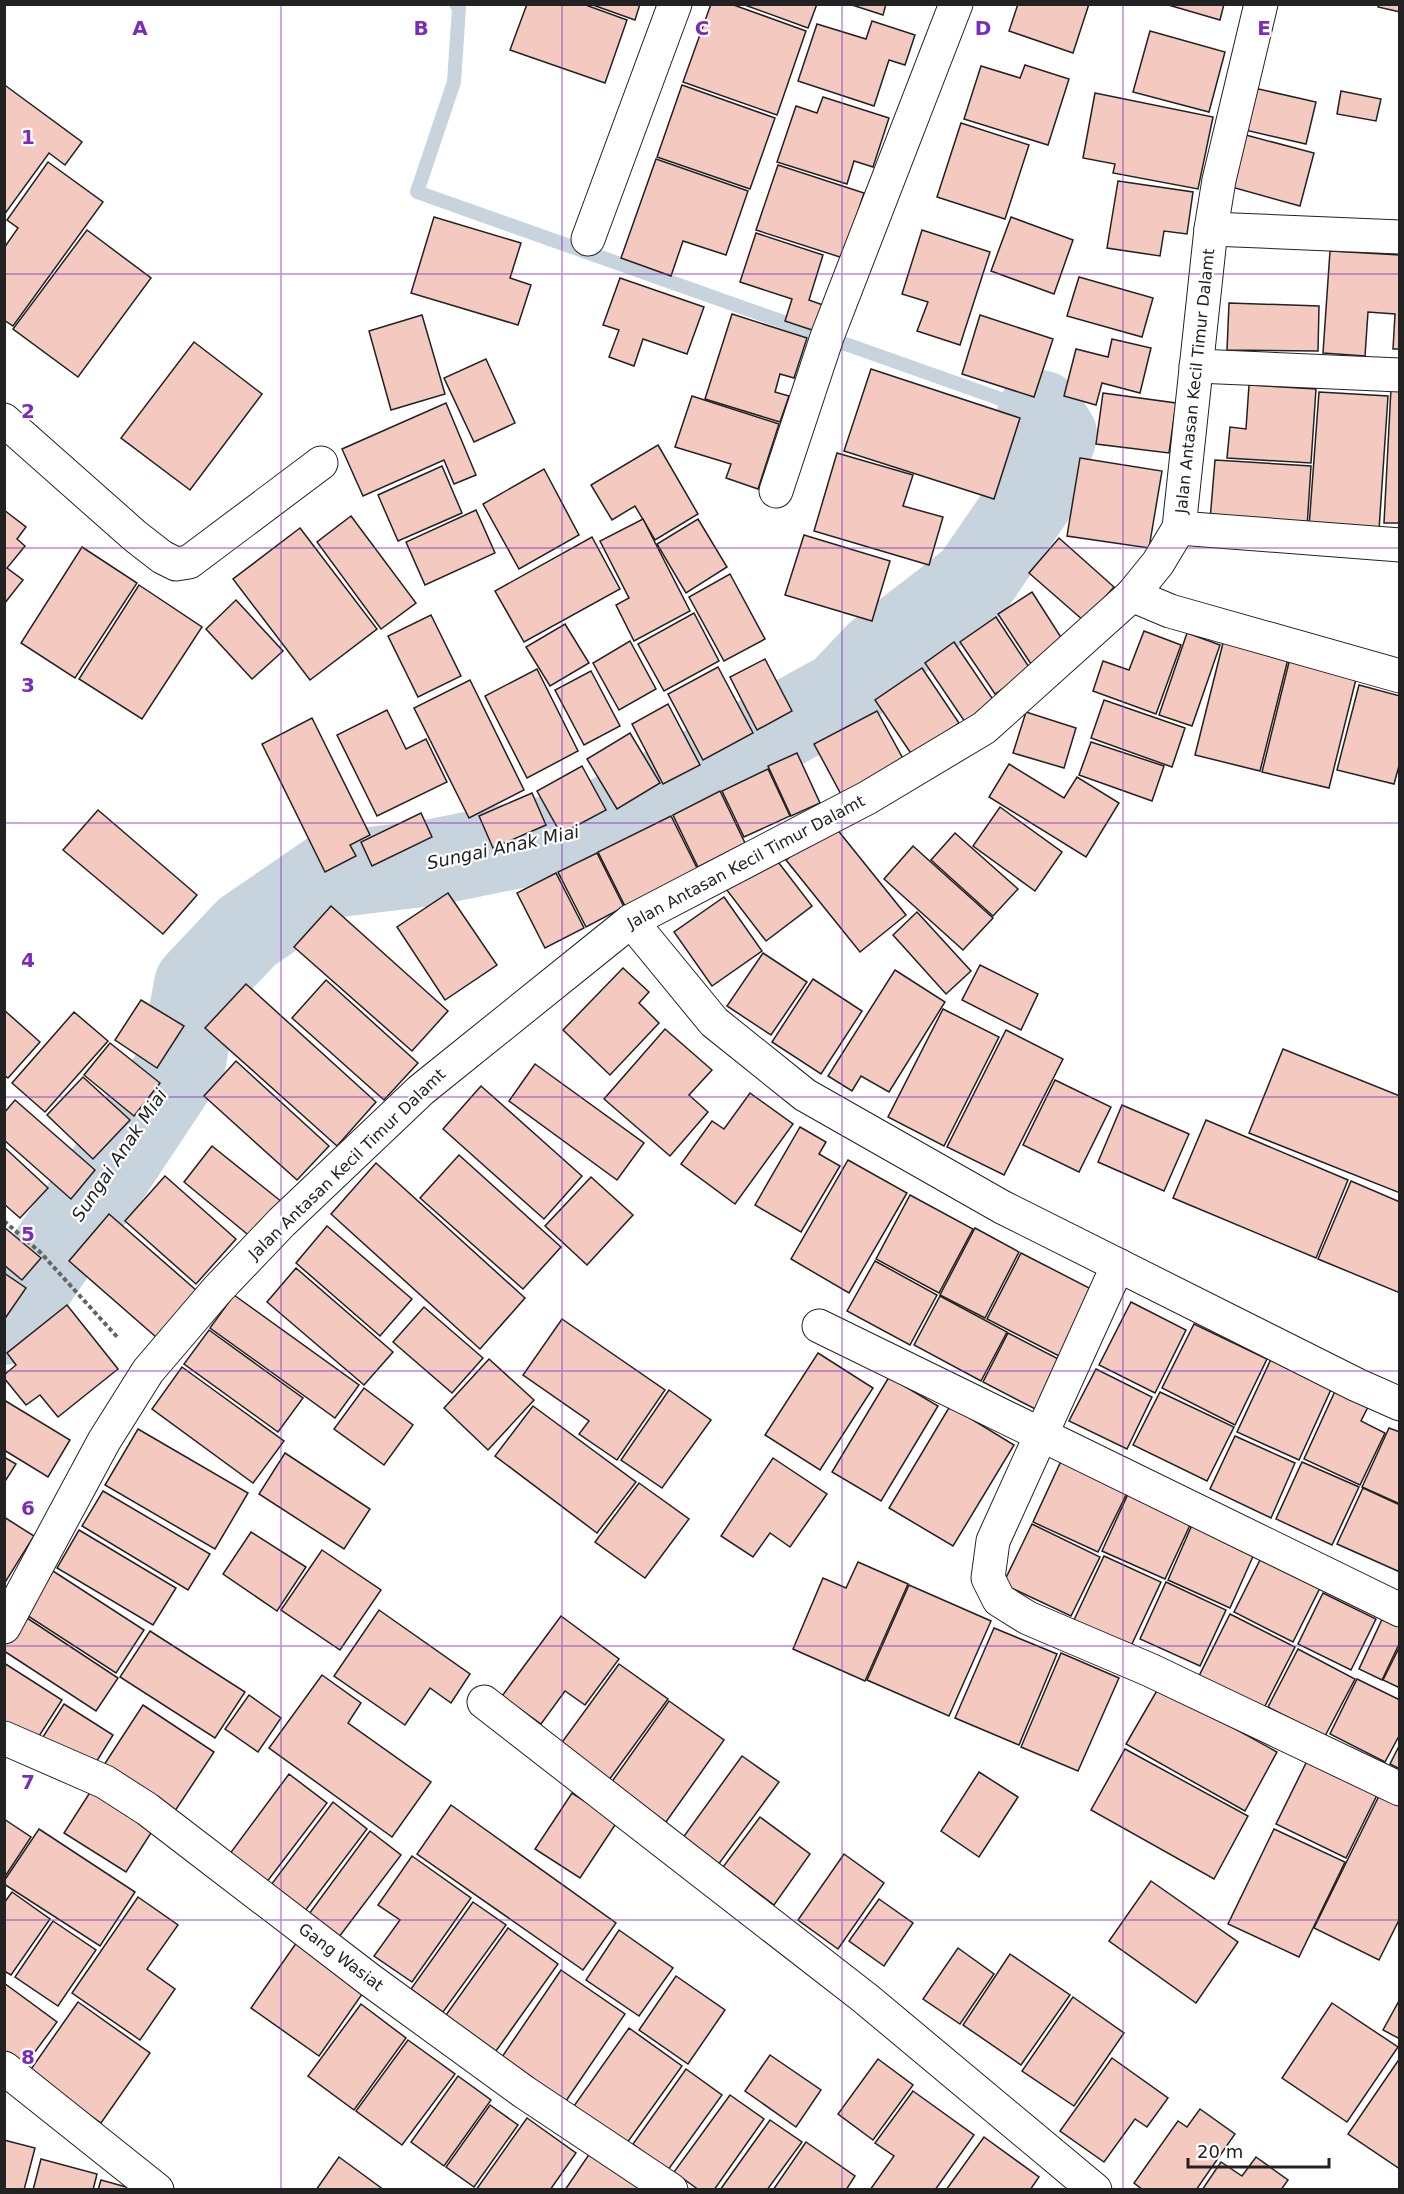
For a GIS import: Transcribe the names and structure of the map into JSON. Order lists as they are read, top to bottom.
{
  "streets": {
    "street": ["Jalan Antasan Kecil Timur Dalamt", "Gang Wasiat"]
  },
  "water": ["Sungai Anak Miai"],
  "scale_bar": "20 m",
  "grid": {
    "columns": [
      "A",
      "B",
      "C",
      "D",
      "E"
    ],
    "rows": [
      "1",
      "2",
      "3",
      "4",
      "5",
      "6",
      "7",
      "8"
    ]
  }
}
